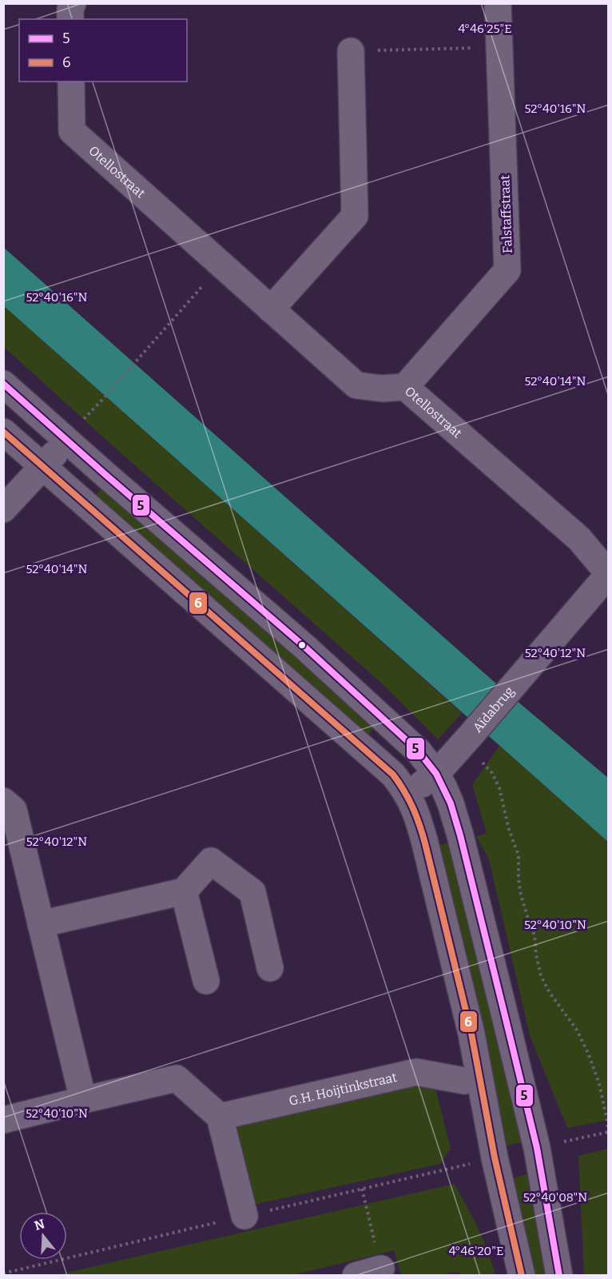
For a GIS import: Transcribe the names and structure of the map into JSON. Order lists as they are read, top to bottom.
{
  "streets": {
    "street": [
      "Otellostraat",
      "Falstaffstraat",
      "Aïdabrug",
      "G.H. Hoijtinkstraat"
    ]
  },
  "crossings": [
    ["Otellostraat", "Falstaffstraat"],
    ["Otellostraat", "Aïdabrug"]
  ],
  "lines": ["transit line 5", "transit line 6"],
  "legend": ["5", "6"],
  "north": "top",
  "coordinates": [
    "4°46'25\"E",
    "52°40'16\"N",
    "52°40'14\"N",
    "52°40'12\"N",
    "52°40'10\"N",
    "52°40'08\"N",
    "4°46'20\"E"
  ]
}
